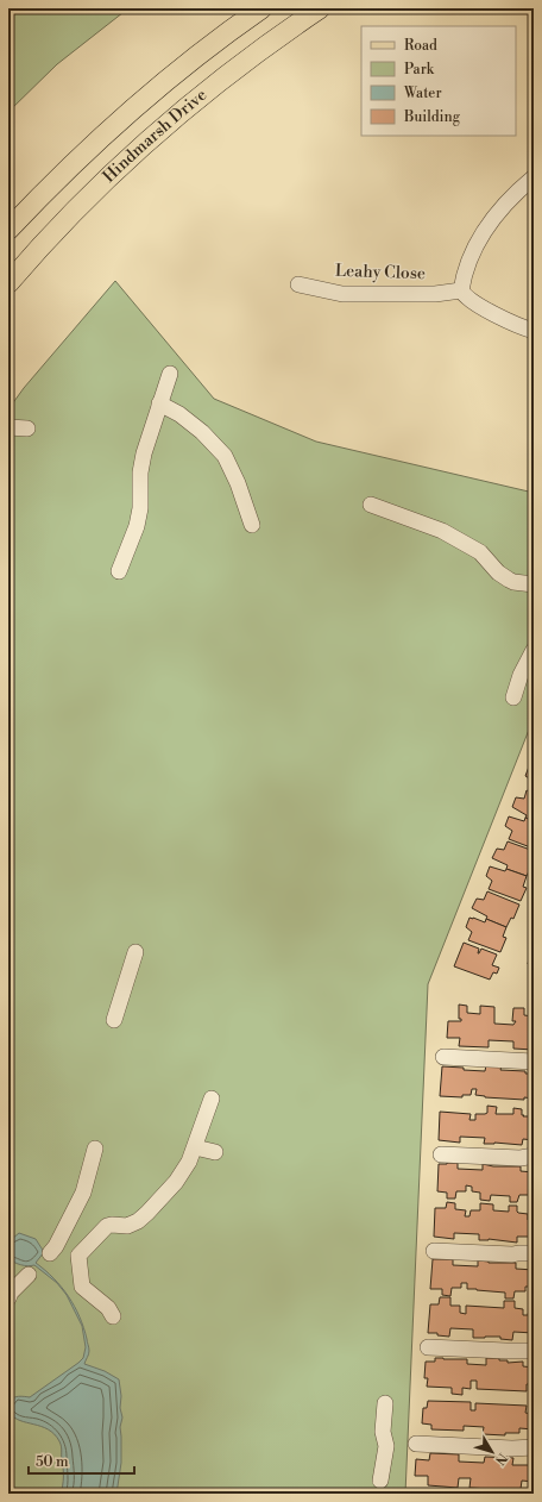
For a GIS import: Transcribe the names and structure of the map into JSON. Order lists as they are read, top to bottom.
{
  "streets": {
    "main road": ["Hindmarsh Drive"],
    "street": ["Leahy Close"]
  },
  "legend": [
    "Road",
    "Park",
    "Water",
    "Building"
  ],
  "scale_bar": "50 m",
  "north": "bottom right"
}
